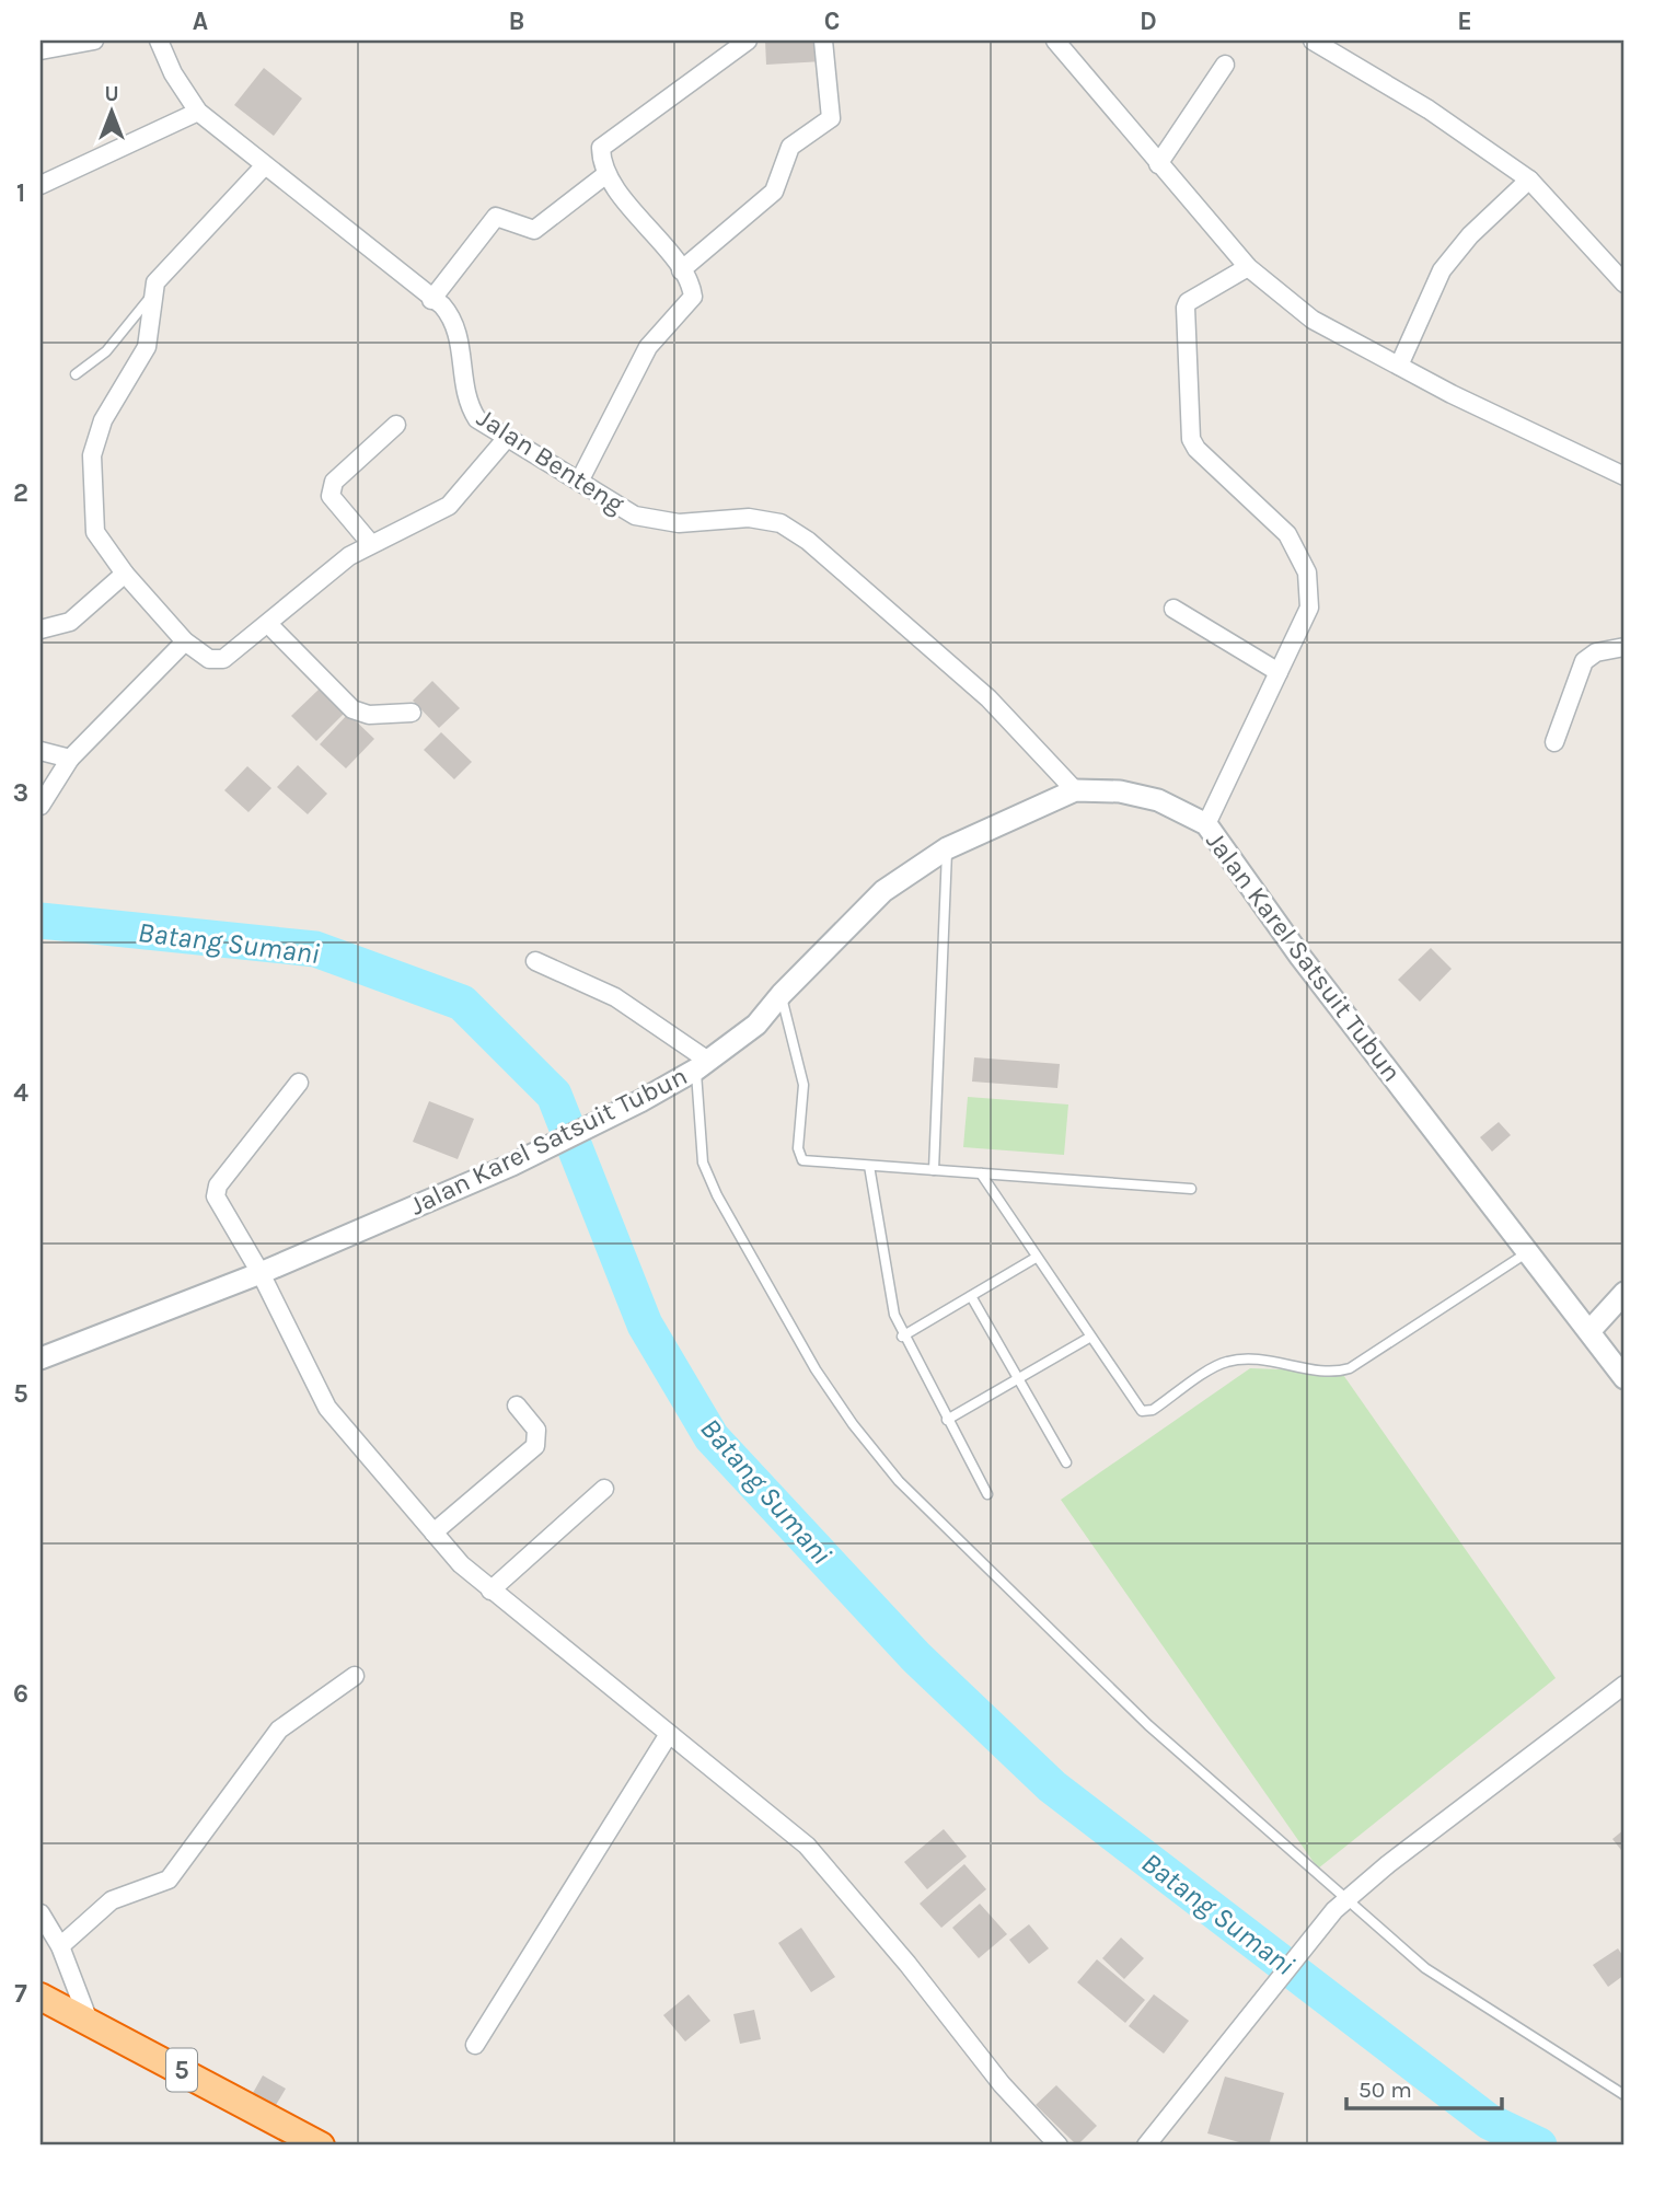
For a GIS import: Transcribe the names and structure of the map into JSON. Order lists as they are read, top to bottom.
{
  "streets": {
    "highway": ["5"],
    "street": ["Jalan Benteng", "Jalan Karel Satsuit Tubun"]
  },
  "crossings": [
    ["Jalan Benteng", "Jalan Karel Satsuit Tubun"]
  ],
  "water": ["Batang Sumani"],
  "scale_bar": "50 m",
  "north": "top",
  "grid": {
    "columns": [
      "A",
      "B",
      "C",
      "D",
      "E"
    ],
    "rows": [
      "1",
      "2",
      "3",
      "4",
      "5",
      "6",
      "7"
    ]
  }
}
